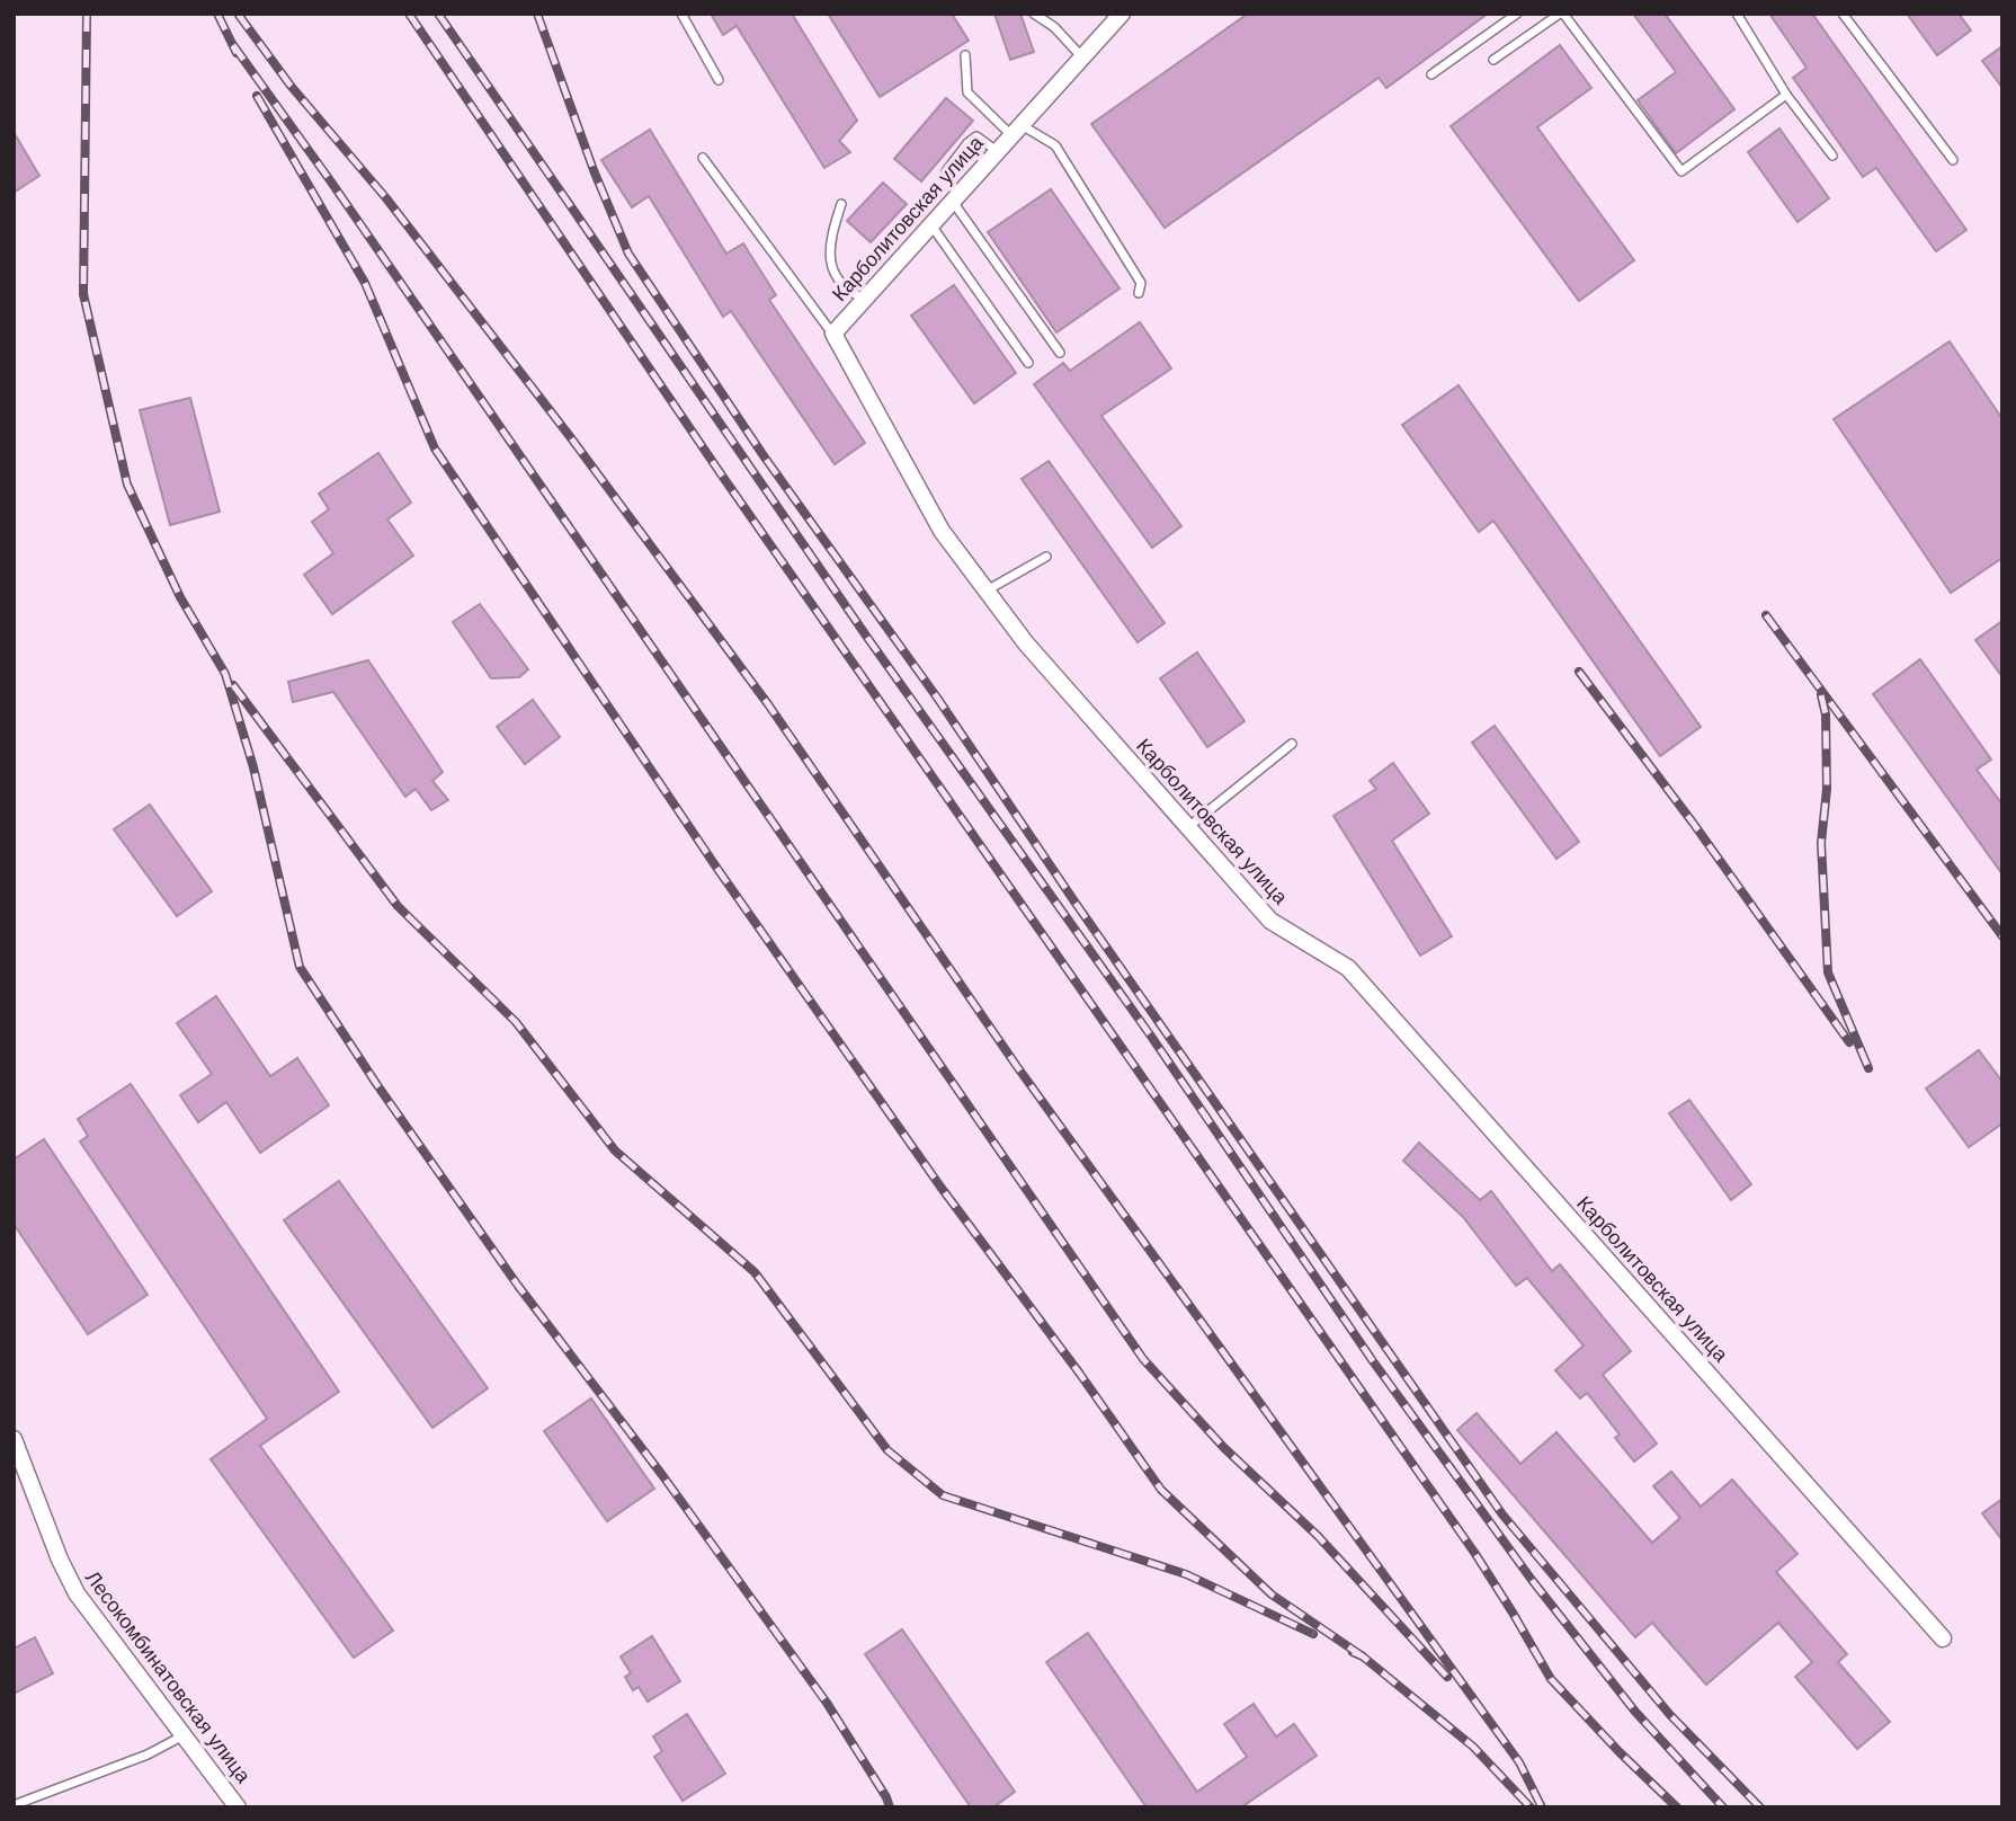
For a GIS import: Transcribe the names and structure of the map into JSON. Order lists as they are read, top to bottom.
{
  "streets": {
    "street": ["Карболитовская улица", "Лесокомбинатовская улица"]
  }
}
